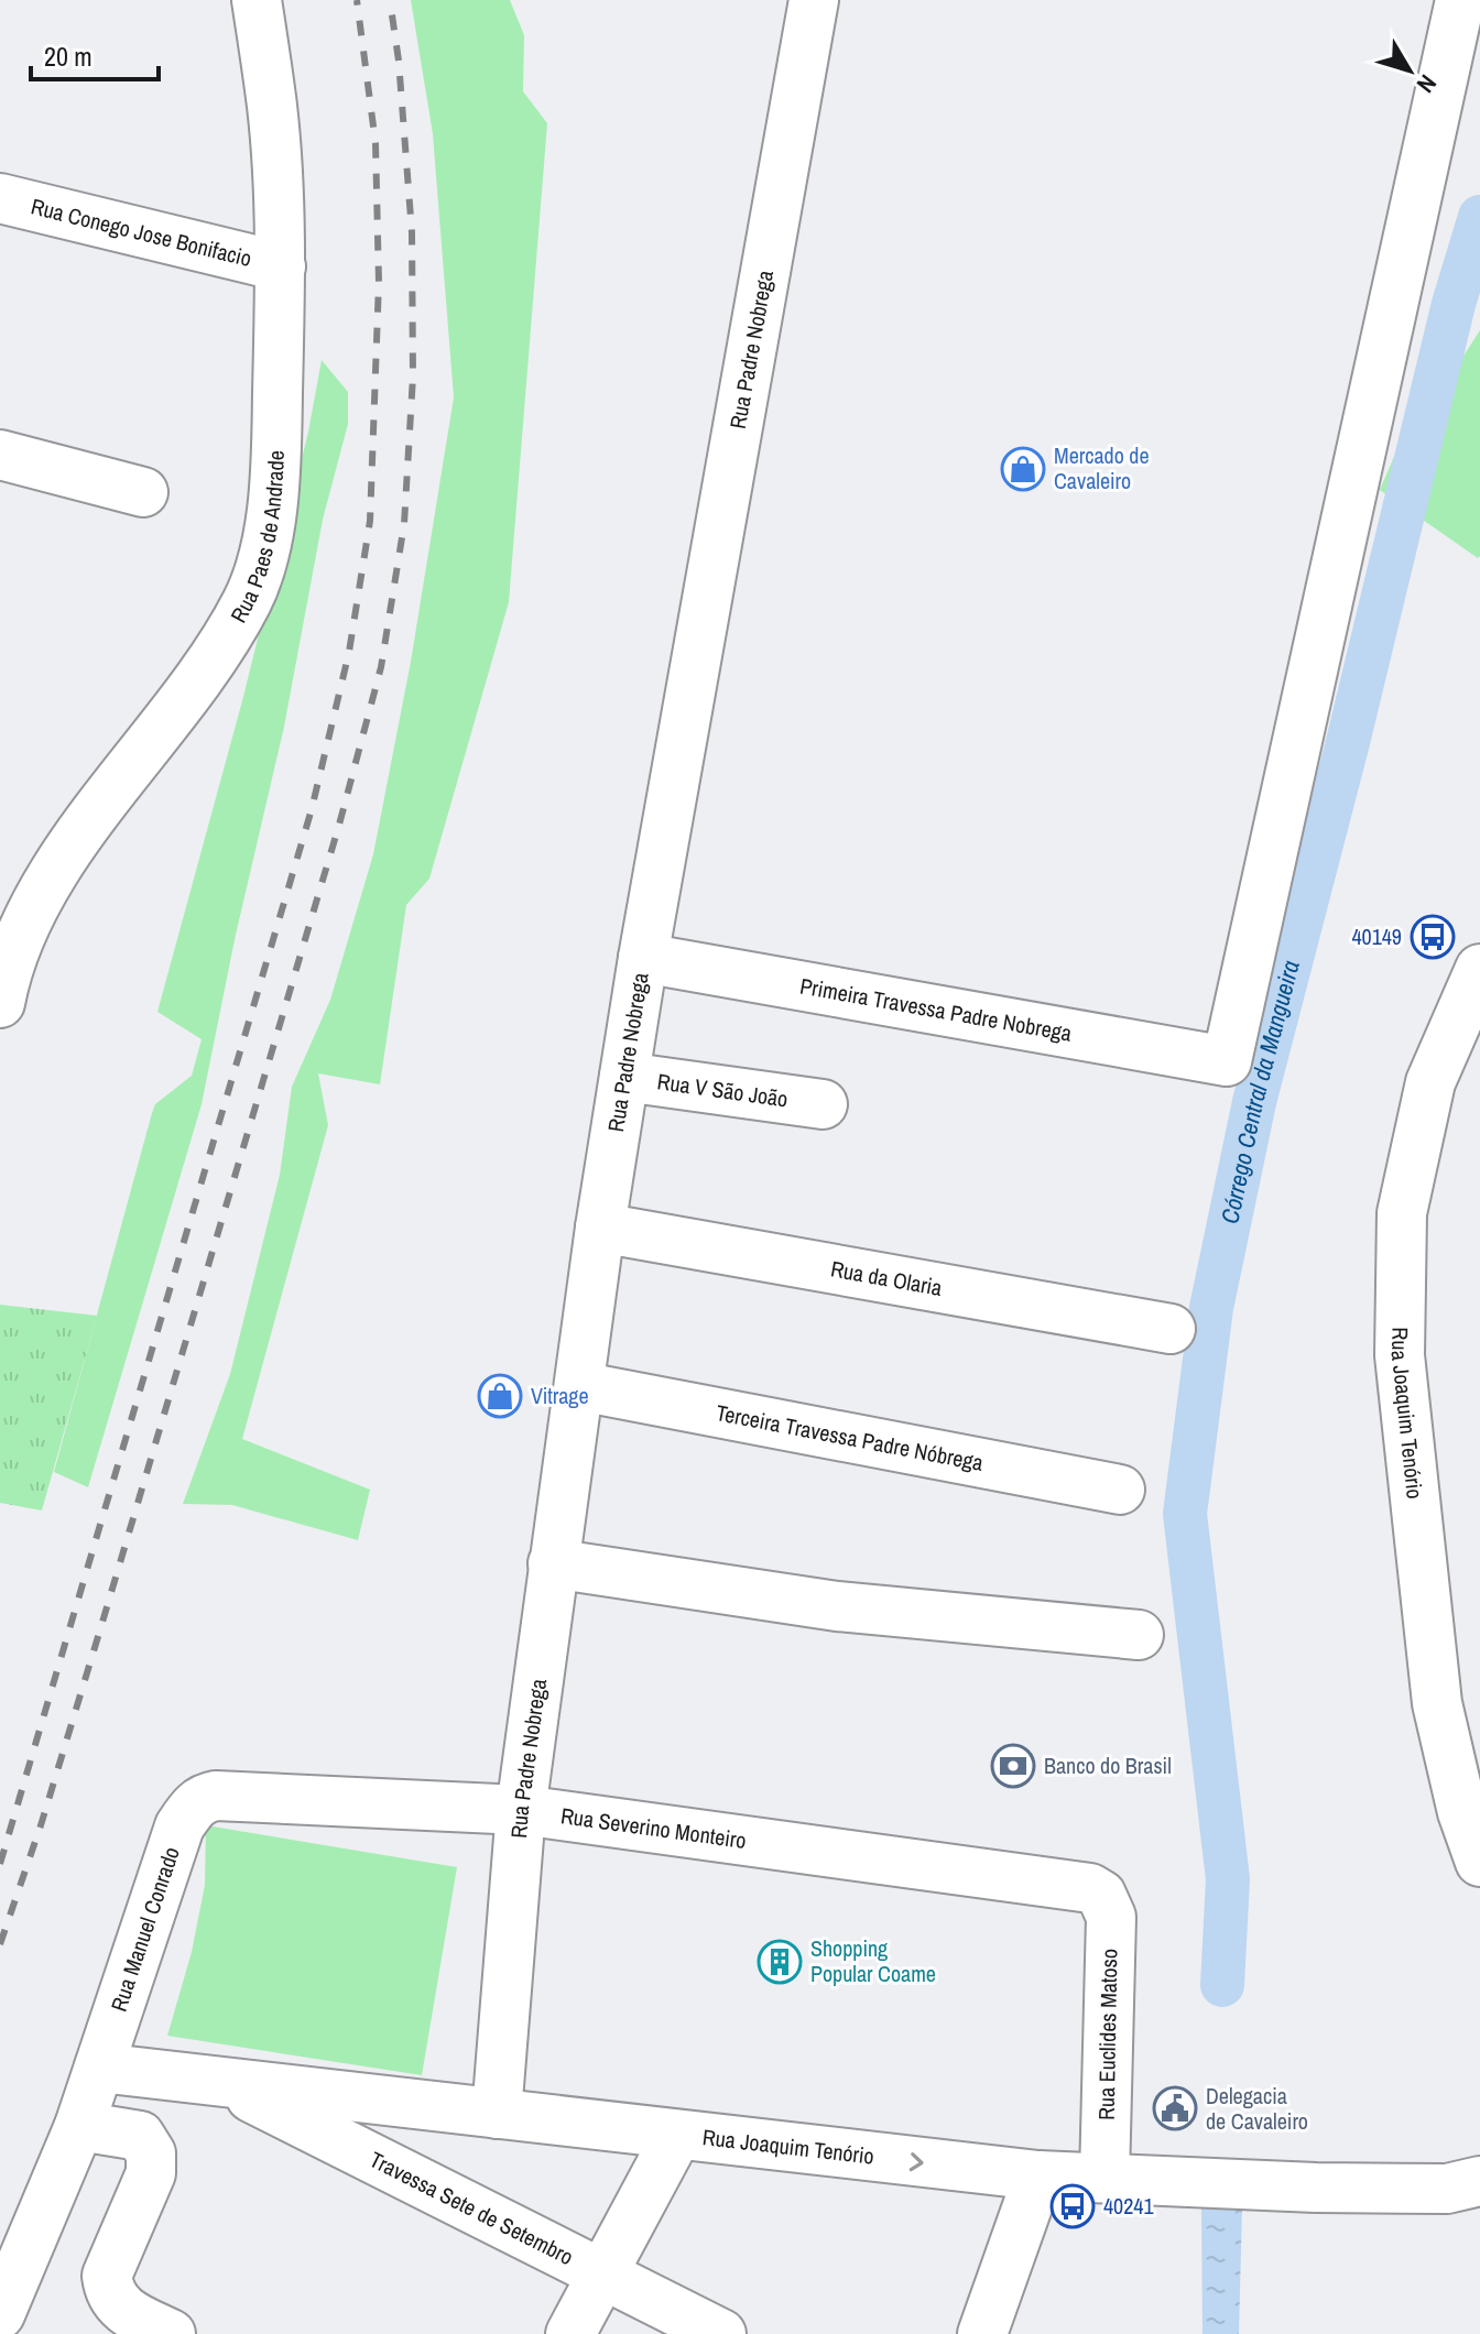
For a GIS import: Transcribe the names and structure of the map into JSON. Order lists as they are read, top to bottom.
{
  "streets": {
    "street": [
      "Rua Conego Jose Bonifacio",
      "Rua Padre Nobrega",
      "Rua Paes de Andrade",
      "Primeira Travessa Padre Nobrega",
      "Rua V São João",
      "Rua da Olaria",
      "Rua Joaquim Tenório",
      "Terceira Travessa Padre Nóbrega",
      "Rua Severino Monteiro",
      "Rua Manuel Conrado",
      "Rua Euclides Matoso",
      "Travessa Sete de Setembro"
    ]
  },
  "crossings": [
    ["Rua Conego Jose Bonifacio", "Rua Paes de Andrade"],
    ["Rua Padre Nobrega", "Primeira Travessa Padre Nobrega"],
    ["Rua Padre Nobrega", "Rua V São João"],
    ["Rua Padre Nobrega", "Rua da Olaria"],
    ["Rua Padre Nobrega", "Rua Joaquim Tenório"],
    ["Rua Padre Nobrega", "Terceira Travessa Padre Nóbrega"],
    ["Rua Padre Nobrega", "Rua Severino Monteiro"],
    ["Rua Joaquim Tenório", "Rua Manuel Conrado"],
    ["Rua Joaquim Tenório", "Rua Euclides Matoso"],
    ["Rua Joaquim Tenório", "Travessa Sete de Setembro"],
    ["Rua Severino Monteiro", "Rua Manuel Conrado"],
    ["Rua Severino Monteiro", "Rua Euclides Matoso"]
  ],
  "water": ["Córrego Central da Mangueira"],
  "places": {
    "shop": ["Mercado de Cavaleiro", "Vitrage"],
    "bus stop": ["40149", "40241"],
    "bank": ["Banco do Brasil"],
    "building": ["Shopping Popular Coame"],
    "public building": ["Delegacia de Cavaleiro"]
  },
  "scale_bar": "20 m",
  "north": "bottom right"
}
